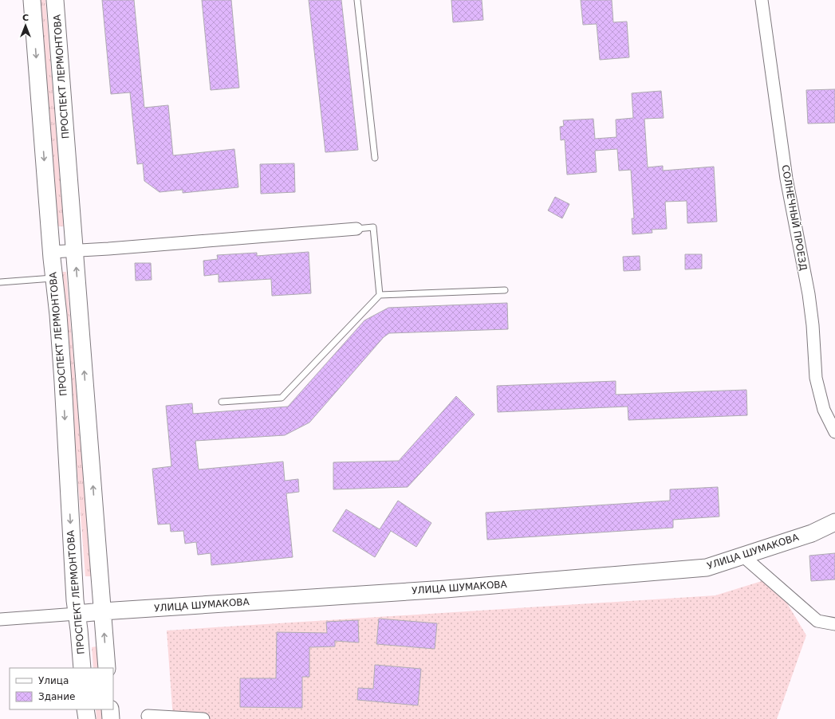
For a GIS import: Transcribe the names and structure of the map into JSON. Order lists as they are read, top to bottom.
{
  "streets": {
    "street": ["ПРОСПЕКТ ЛЕРМОНТОВА", "СОЛНЕЧНЫЙ ПРОЕЗД", "УЛИЦА ШУМАКОВА"]
  },
  "crossings": [
    ["ПРОСПЕКТ ЛЕРМОНТОВА", "УЛИЦА ШУМАКОВА"]
  ],
  "legend": ["Улица", "Здание"],
  "north": "top"
}
